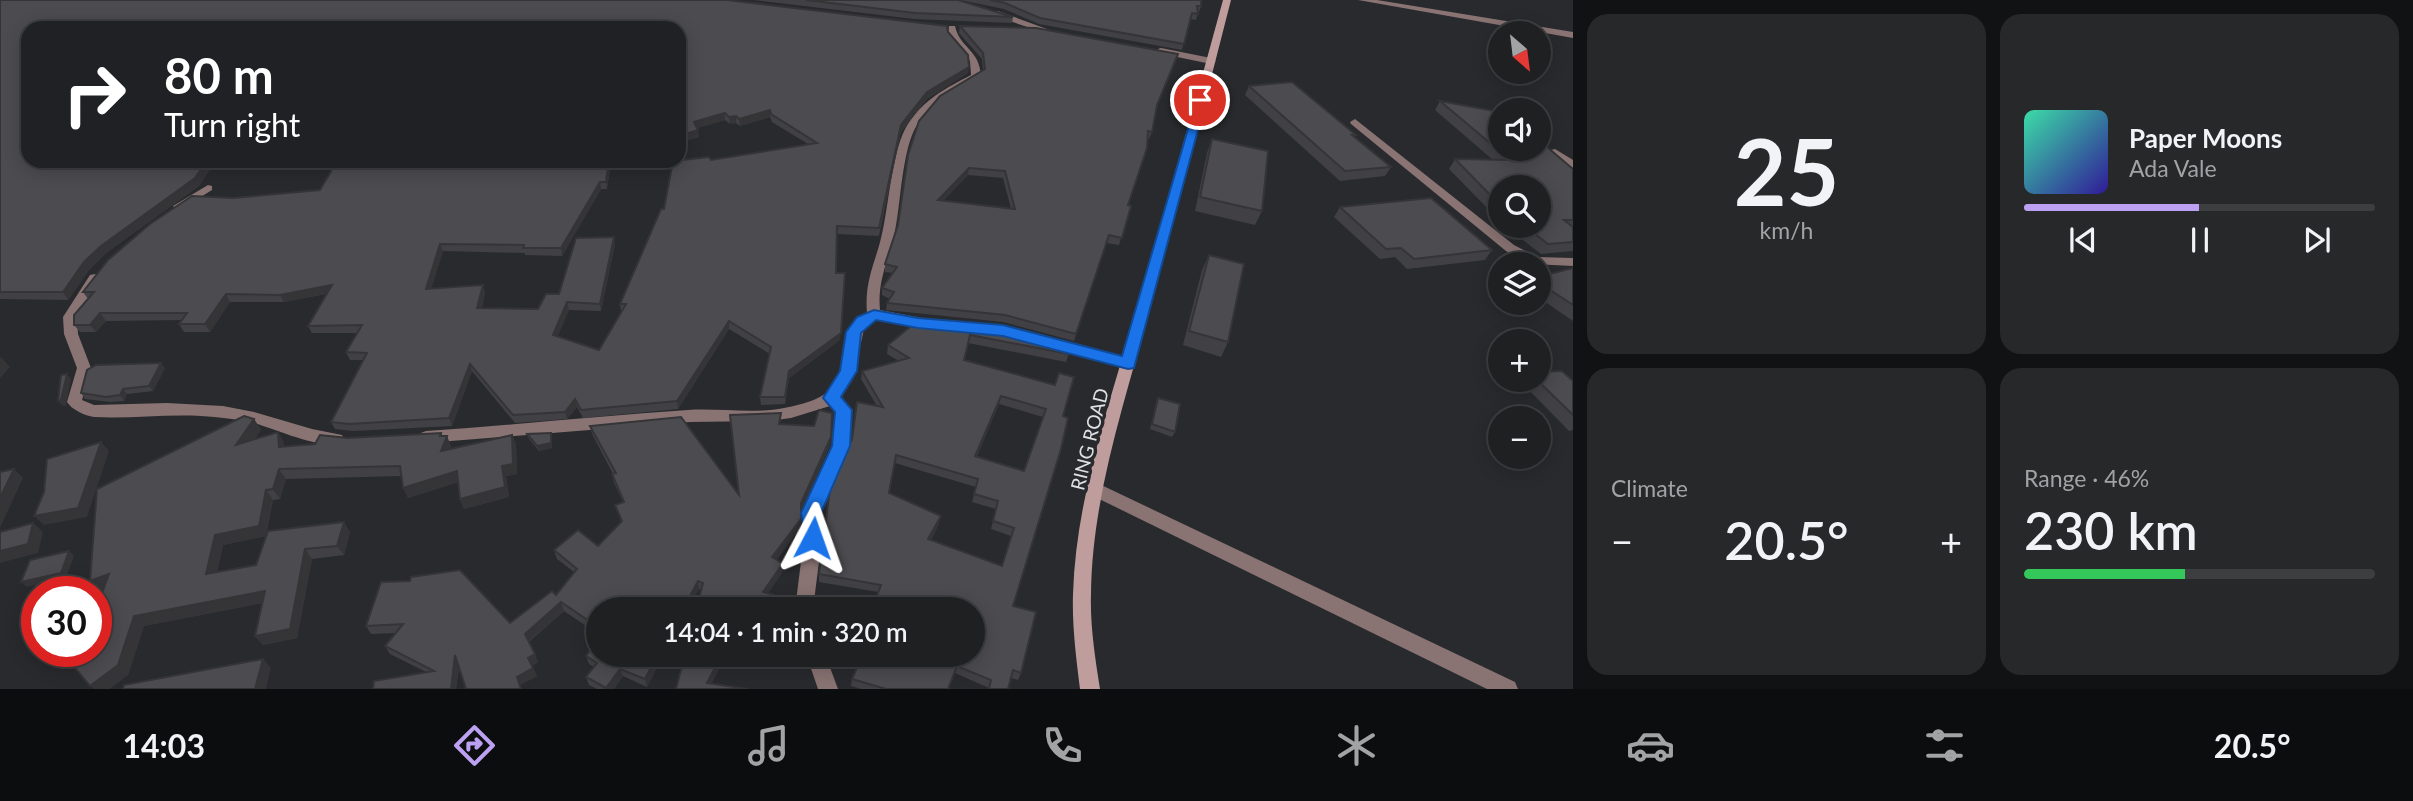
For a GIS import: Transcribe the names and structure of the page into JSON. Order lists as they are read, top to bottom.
{
  "streets": {
    "main road": ["RING ROAD"]
  },
  "north": "bottom right",
  "page": {
    "tile": [
      ["25", "km/h"],
      "Climate",
      ["Range · 46%", "230 km"]
    ],
    "map_buttons": ["+", "−"],
    "turn": ["80 m", "Turn right"],
    "song": ["Paper Moons", "Ada Vale"],
    "heat": ["−", "20.5°", "+"],
    "limit": "30",
    "trip": "14:04 · 1 min · 320 m",
    "tabs": ["14:03", "20.5°"]
  }
}
